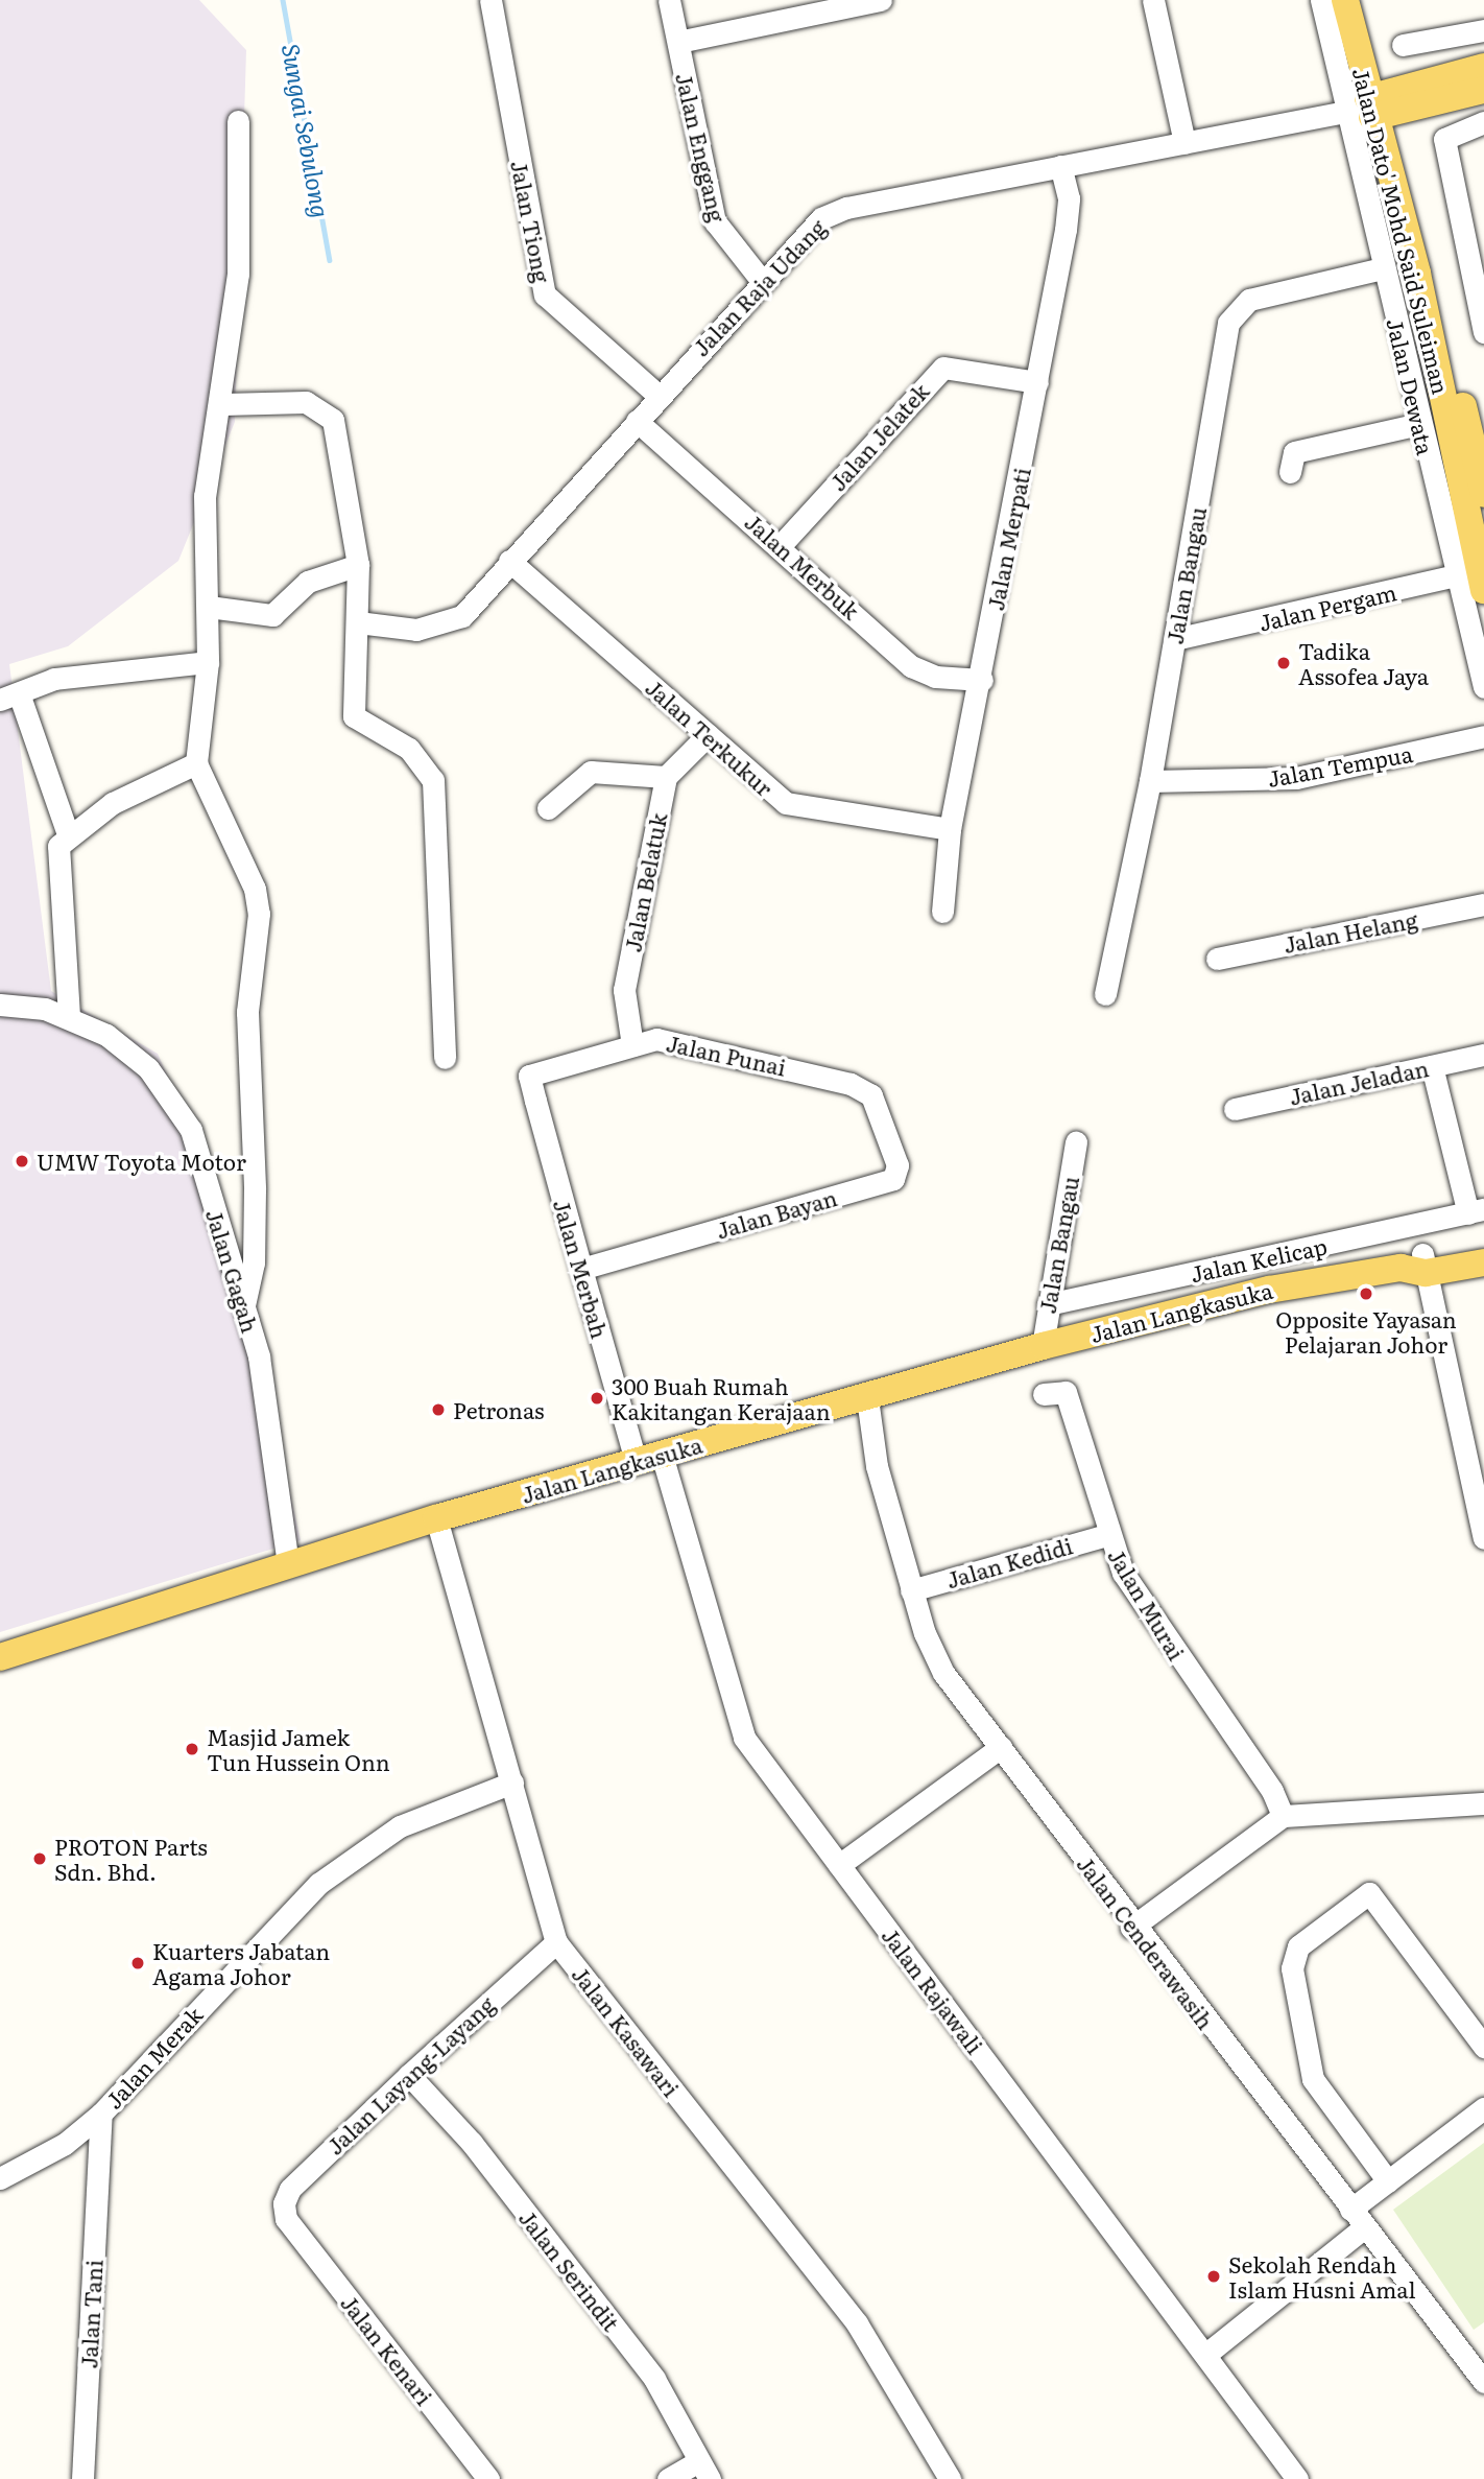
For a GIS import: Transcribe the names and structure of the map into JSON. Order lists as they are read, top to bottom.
{
  "streets": {
    "main road": ["Jalan Dato' Mohd Said Suleiman", "Jalan Langkasuka"],
    "street": [
      "Jalan Enggang",
      "Jalan Tiong",
      "Jalan Raja Udang",
      "Jalan Dewata",
      "Jalan Jelatek",
      "Jalan Merpati",
      "Jalan Merbuk",
      "Jalan Bangau",
      "Jalan Pergam",
      "Jalan Terkukur",
      "Jalan Tempua",
      "Jalan Belatuk",
      "Jalan Helang",
      "Jalan Punai",
      "Jalan Jeladan",
      "Jalan Bayan",
      "Jalan Kelicap",
      "Jalan Merbah",
      "Jalan Gagah",
      "Jalan Kedidi",
      "Jalan Murai",
      "Jalan Cenderawasih",
      "Jalan Rajawali",
      "Jalan Kasawari",
      "Jalan Merak",
      "Jalan Layang-Layang",
      "Jalan Serindit",
      "Jalan Tani",
      "Jalan Kenari"
    ]
  },
  "crossings": [
    ["Jalan Enggang", "Jalan Raja Udang"],
    ["Jalan Tiong", "Jalan Raja Udang"],
    ["Jalan Dato' Mohd Said Suleiman", "Jalan Raja Udang"],
    ["Jalan Dato' Mohd Said Suleiman", "Jalan Dewata"],
    ["Jalan Dato' Mohd Said Suleiman", "Jalan Pergam"],
    ["Jalan Raja Udang", "Jalan Dewata"],
    ["Jalan Raja Udang", "Jalan Merpati"],
    ["Jalan Raja Udang", "Jalan Merbuk"],
    ["Jalan Raja Udang", "Jalan Terkukur"],
    ["Jalan Dewata", "Jalan Bangau"],
    ["Jalan Dewata", "Jalan Pergam"],
    ["Jalan Jelatek", "Jalan Merpati"],
    ["Jalan Jelatek", "Jalan Merbuk"],
    ["Jalan Merpati", "Jalan Merbuk"],
    ["Jalan Merpati", "Jalan Terkukur"],
    ["Jalan Bangau", "Jalan Pergam"],
    ["Jalan Bangau", "Jalan Tempua"],
    ["Jalan Bangau", "Jalan Kelicap"],
    ["Jalan Bangau", "Jalan Langkasuka"],
    ["Jalan Belatuk", "Jalan Punai"],
    ["Jalan Punai", "Jalan Bayan"],
    ["Jalan Punai", "Jalan Merbah"],
    ["Jalan Jeladan", "Jalan Kelicap"],
    ["Jalan Bayan", "Jalan Merbah"],
    ["Jalan Merbah", "Jalan Langkasuka"],
    ["Jalan Gagah", "Jalan Langkasuka"],
    ["Jalan Langkasuka", "Jalan Cenderawasih"],
    ["Jalan Langkasuka", "Jalan Rajawali"],
    ["Jalan Langkasuka", "Jalan Kasawari"],
    ["Jalan Kedidi", "Jalan Murai"],
    ["Jalan Kedidi", "Jalan Cenderawasih"],
    ["Jalan Kasawari", "Jalan Merak"],
    ["Jalan Kasawari", "Jalan Layang-Layang"],
    ["Jalan Merak", "Jalan Tani"],
    ["Jalan Layang-Layang", "Jalan Serindit"],
    ["Jalan Layang-Layang", "Jalan Kenari"]
  ],
  "water": ["Sungai Sebulong"],
  "places": [
    "Tadika Assofea Jaya",
    "UMW Toyota Motor",
    "Opposite Yayasan Pelajaran Johor",
    "300 Buah Rumah Kakitangan Kerajaan",
    "Petronas",
    "Masjid Jamek Tun Hussein Onn",
    "PROTON Parts Sdn. Bhd.",
    "Kuarters Jabatan Agama Johor",
    "Sekolah Rendah Islam Husni Amal"
  ]
}
